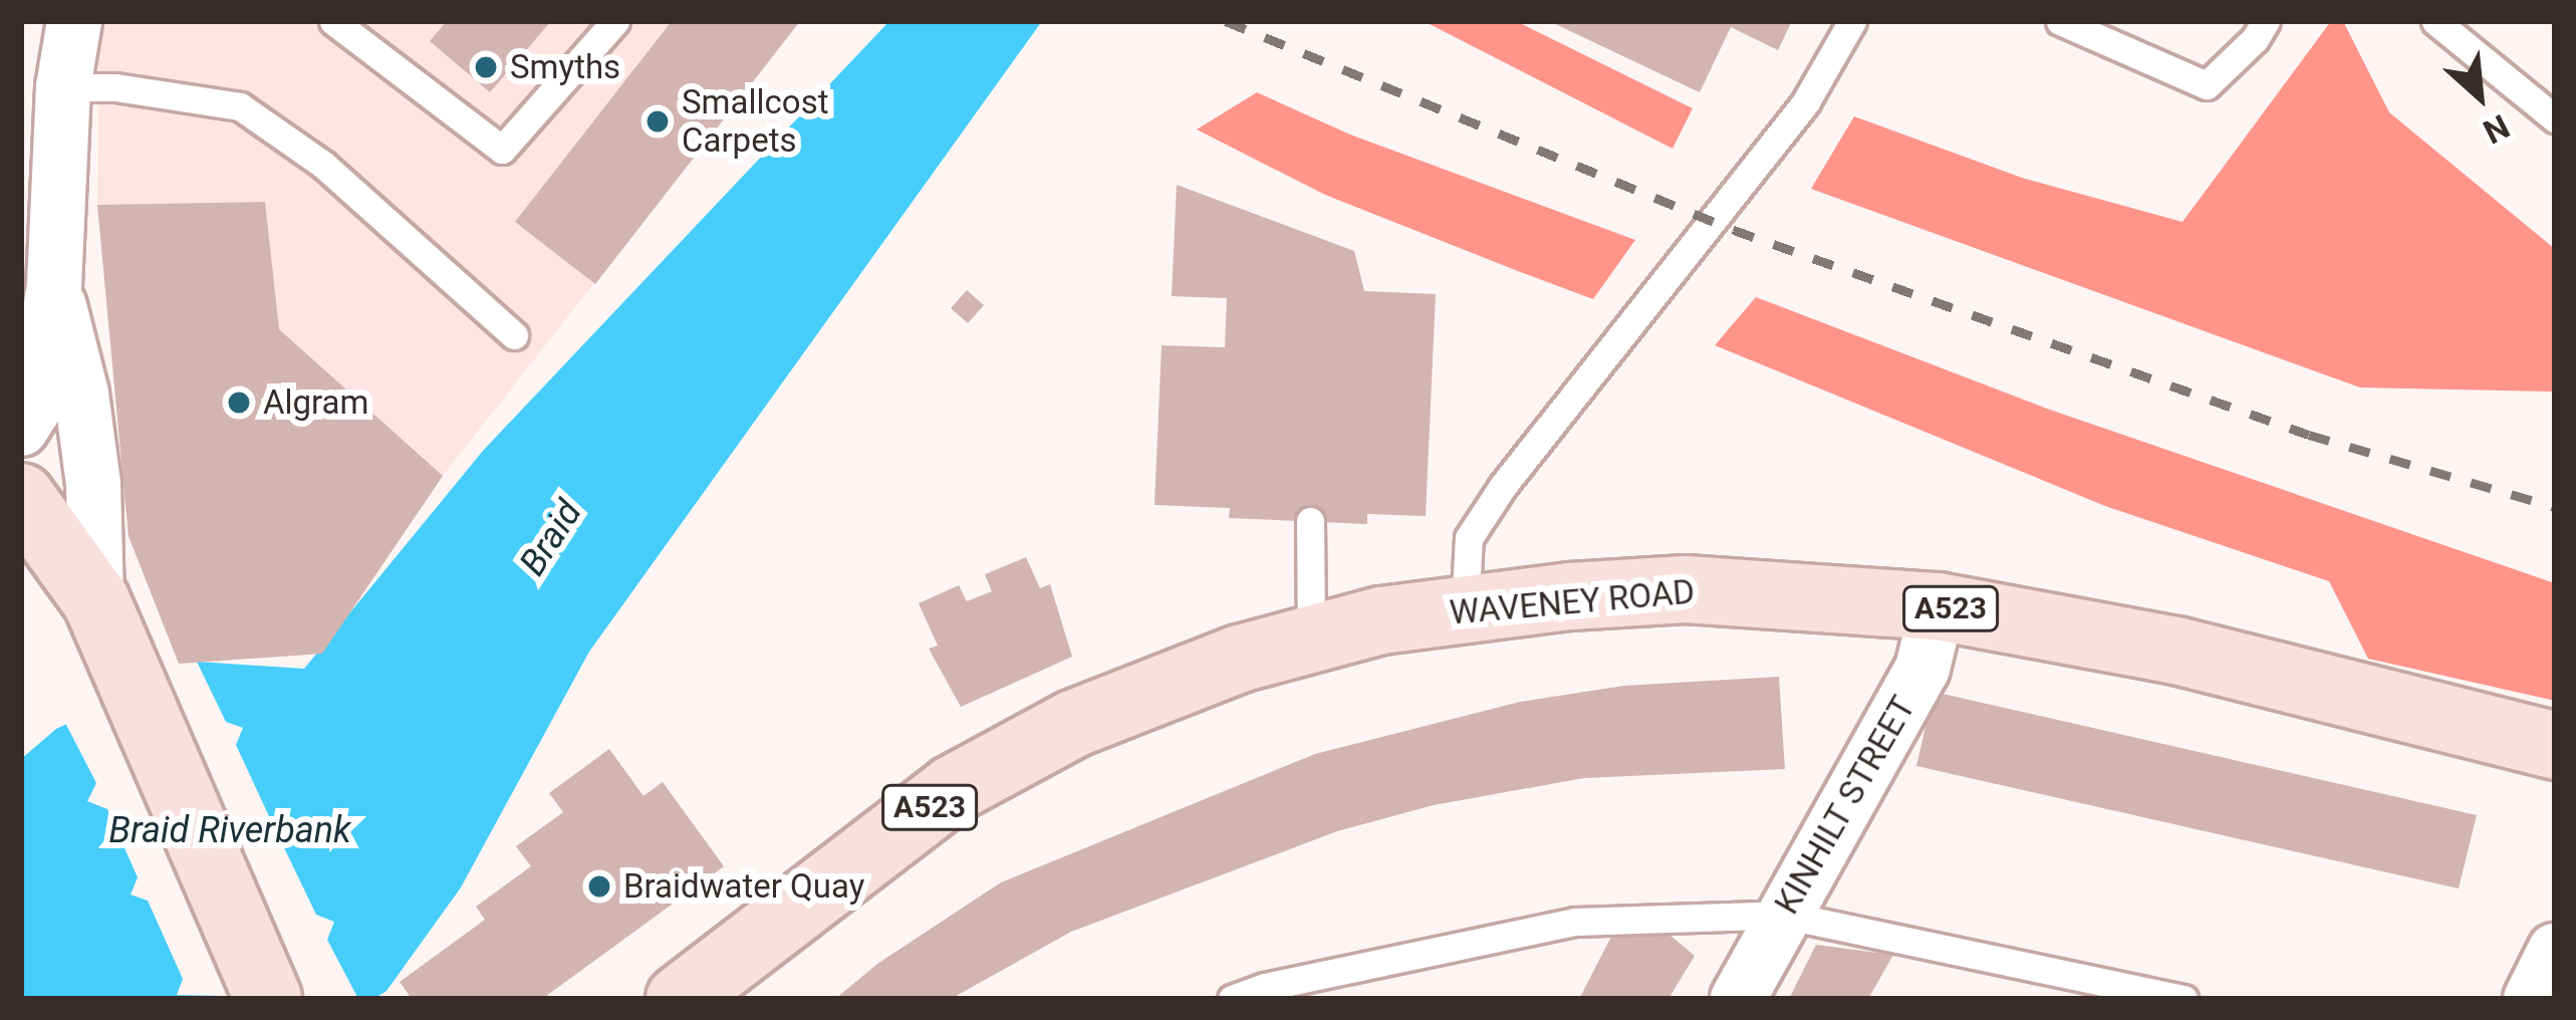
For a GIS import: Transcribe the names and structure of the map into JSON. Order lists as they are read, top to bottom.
{
  "streets": {
    "main road": ["WAVENEY ROAD", "A523"],
    "street": ["KINHILT STREET"]
  },
  "crossings": [
    ["WAVENEY ROAD", "KINHILT STREET"]
  ],
  "water": ["Braid", "Braid Riverbank"],
  "places": [
    "Smyths",
    "Smallcost Carpets",
    "Algram",
    "Braidwater Quay"
  ],
  "north": "bottom right"
}
